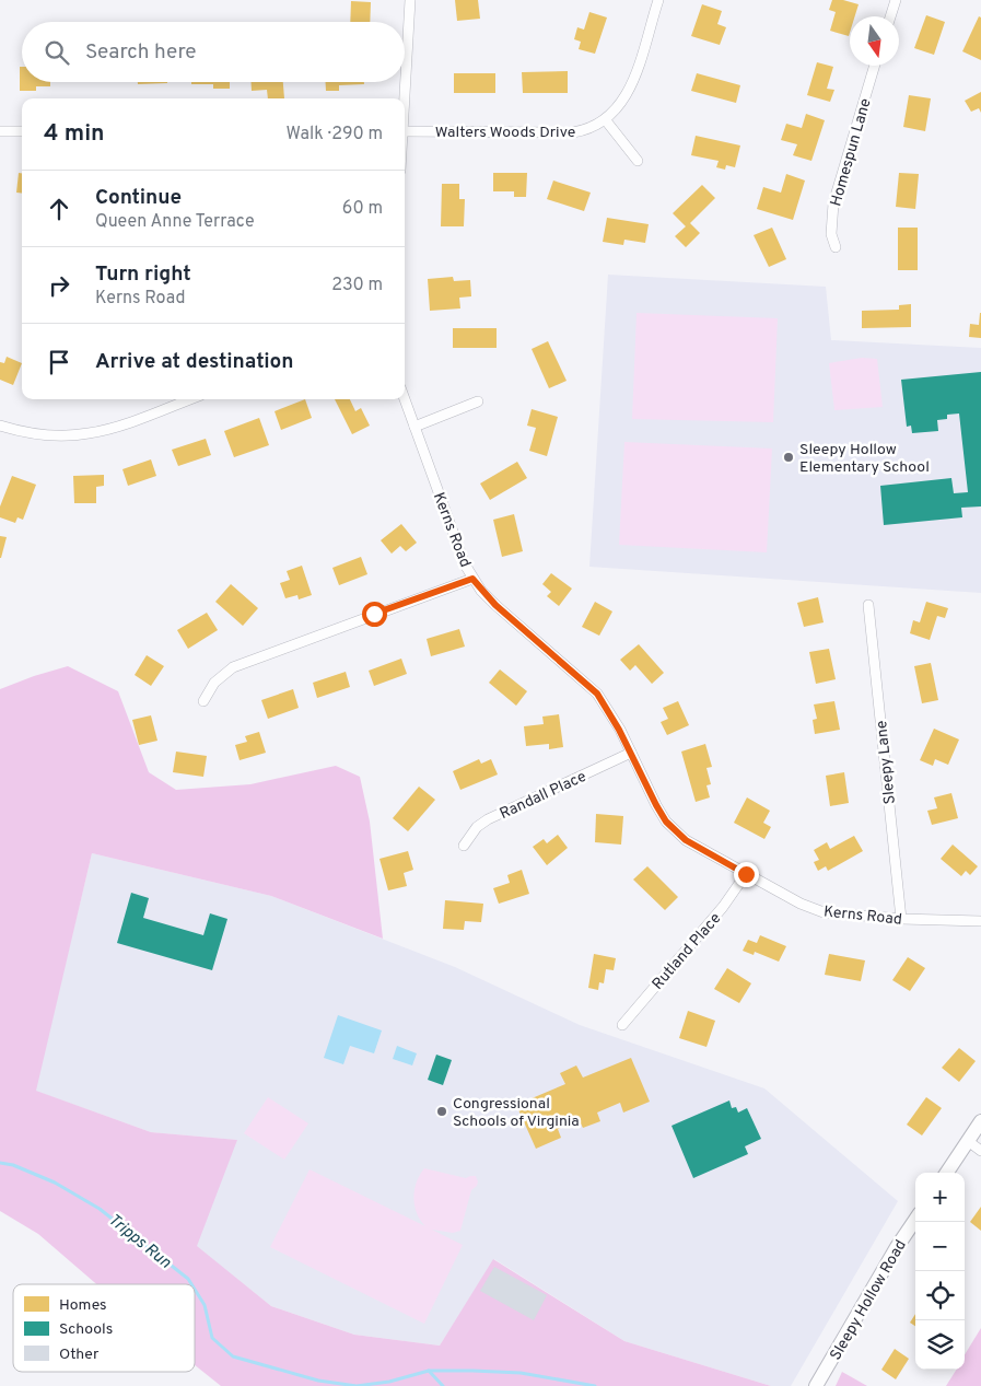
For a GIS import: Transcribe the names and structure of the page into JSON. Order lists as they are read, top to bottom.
{
  "streets": {
    "main road": ["Sleepy Hollow Road"],
    "street": [
      "Walters Woods Drive",
      "Homespun Lane",
      "Kerns Road",
      "Sleepy Lane",
      "Randall Place",
      "Rutland Place"
    ]
  },
  "crossings": [
    ["Kerns Road", "Sleepy Lane"],
    ["Kerns Road", "Randall Place"],
    ["Kerns Road", "Rutland Place"]
  ],
  "water": ["Tripps Run"],
  "places": ["Sleepy Hollow Elementary School", "Congressional Schools of Virginia"],
  "legend": ["Homes", "Schools", "Other"],
  "north": "bottom",
  "page": {
    "search": "Search here",
    "heading": ["4 min", "Walk · 290 m"],
    "list": [
      ["Continue", "Queen Anne Terrace", "60 m"],
      ["Turn right", "Kerns Road", "230 m"],
      "Arrive at destination"
    ],
    "map_buttons": ["+", "−"]
  }
}
